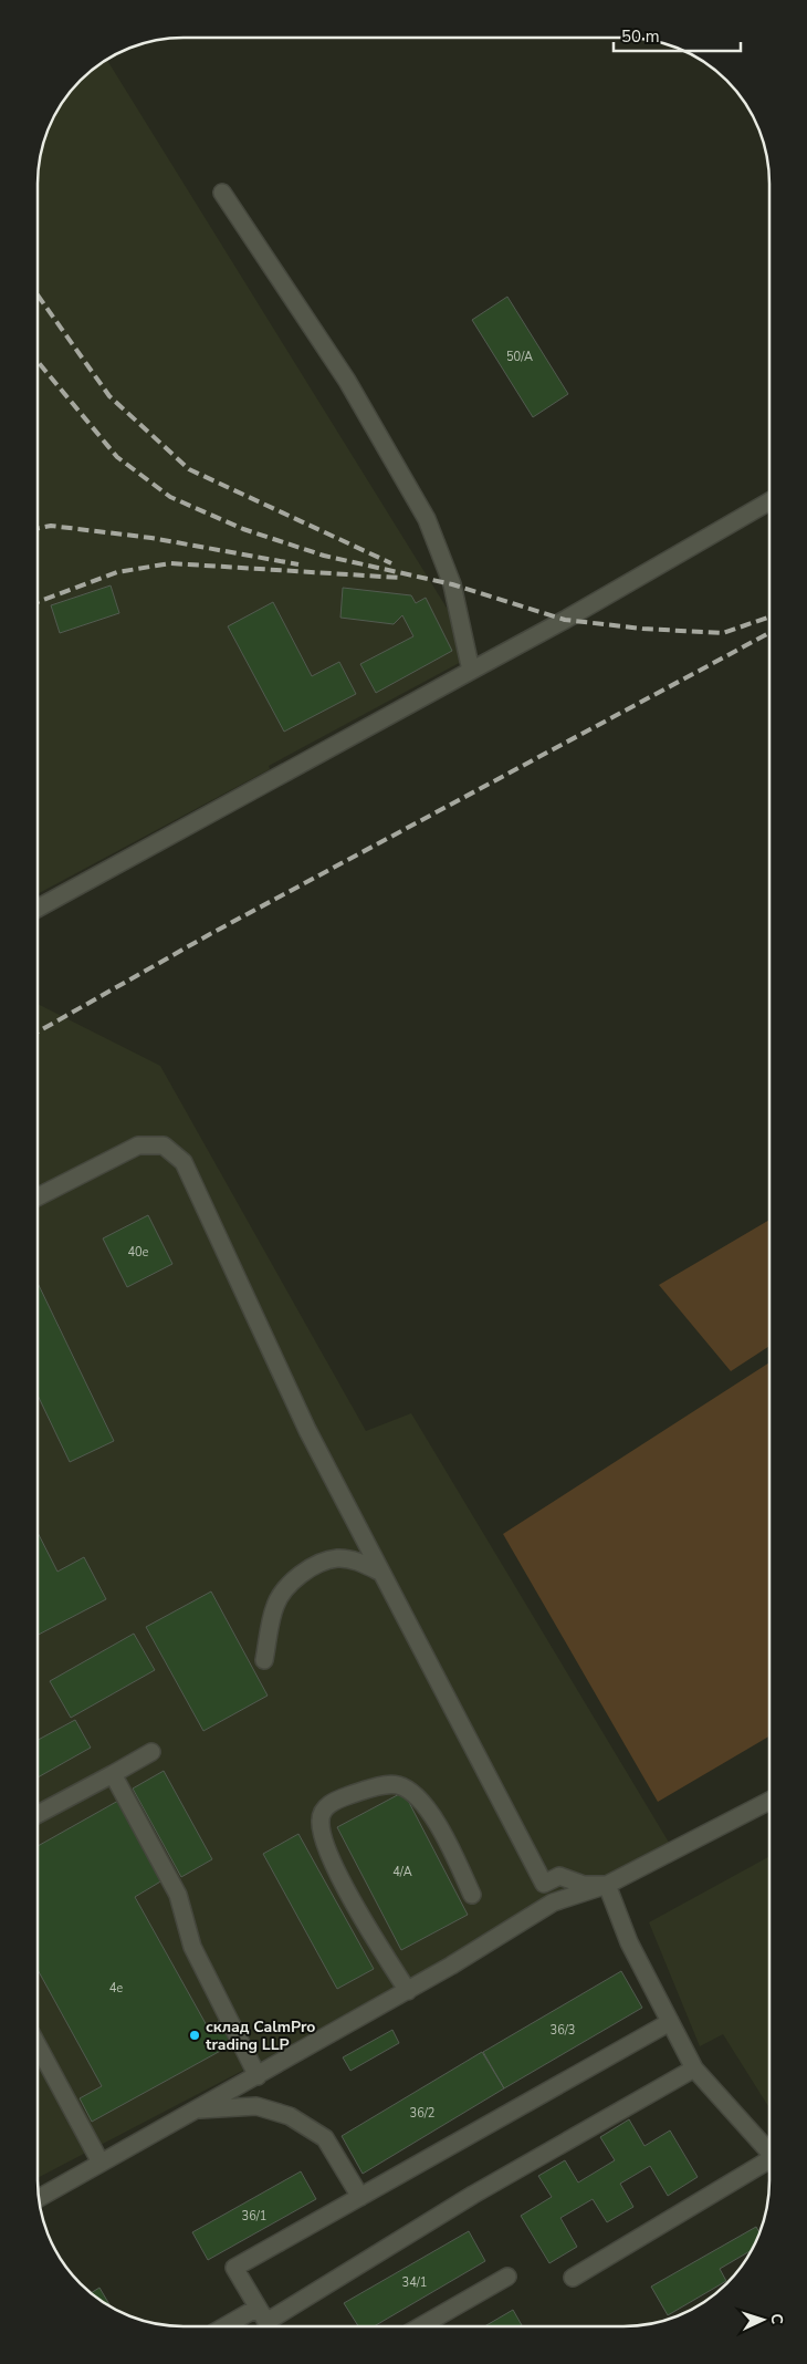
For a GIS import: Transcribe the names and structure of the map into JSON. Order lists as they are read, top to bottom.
{
  "places": ["склад CalmPro trading LLP"],
  "house_numbers": [
    "50/А",
    "40е",
    "4/А",
    "4е",
    "36/3",
    "36/2",
    "36/1",
    "34/1"
  ],
  "scale_bar": "50 m",
  "north": "right"
}
